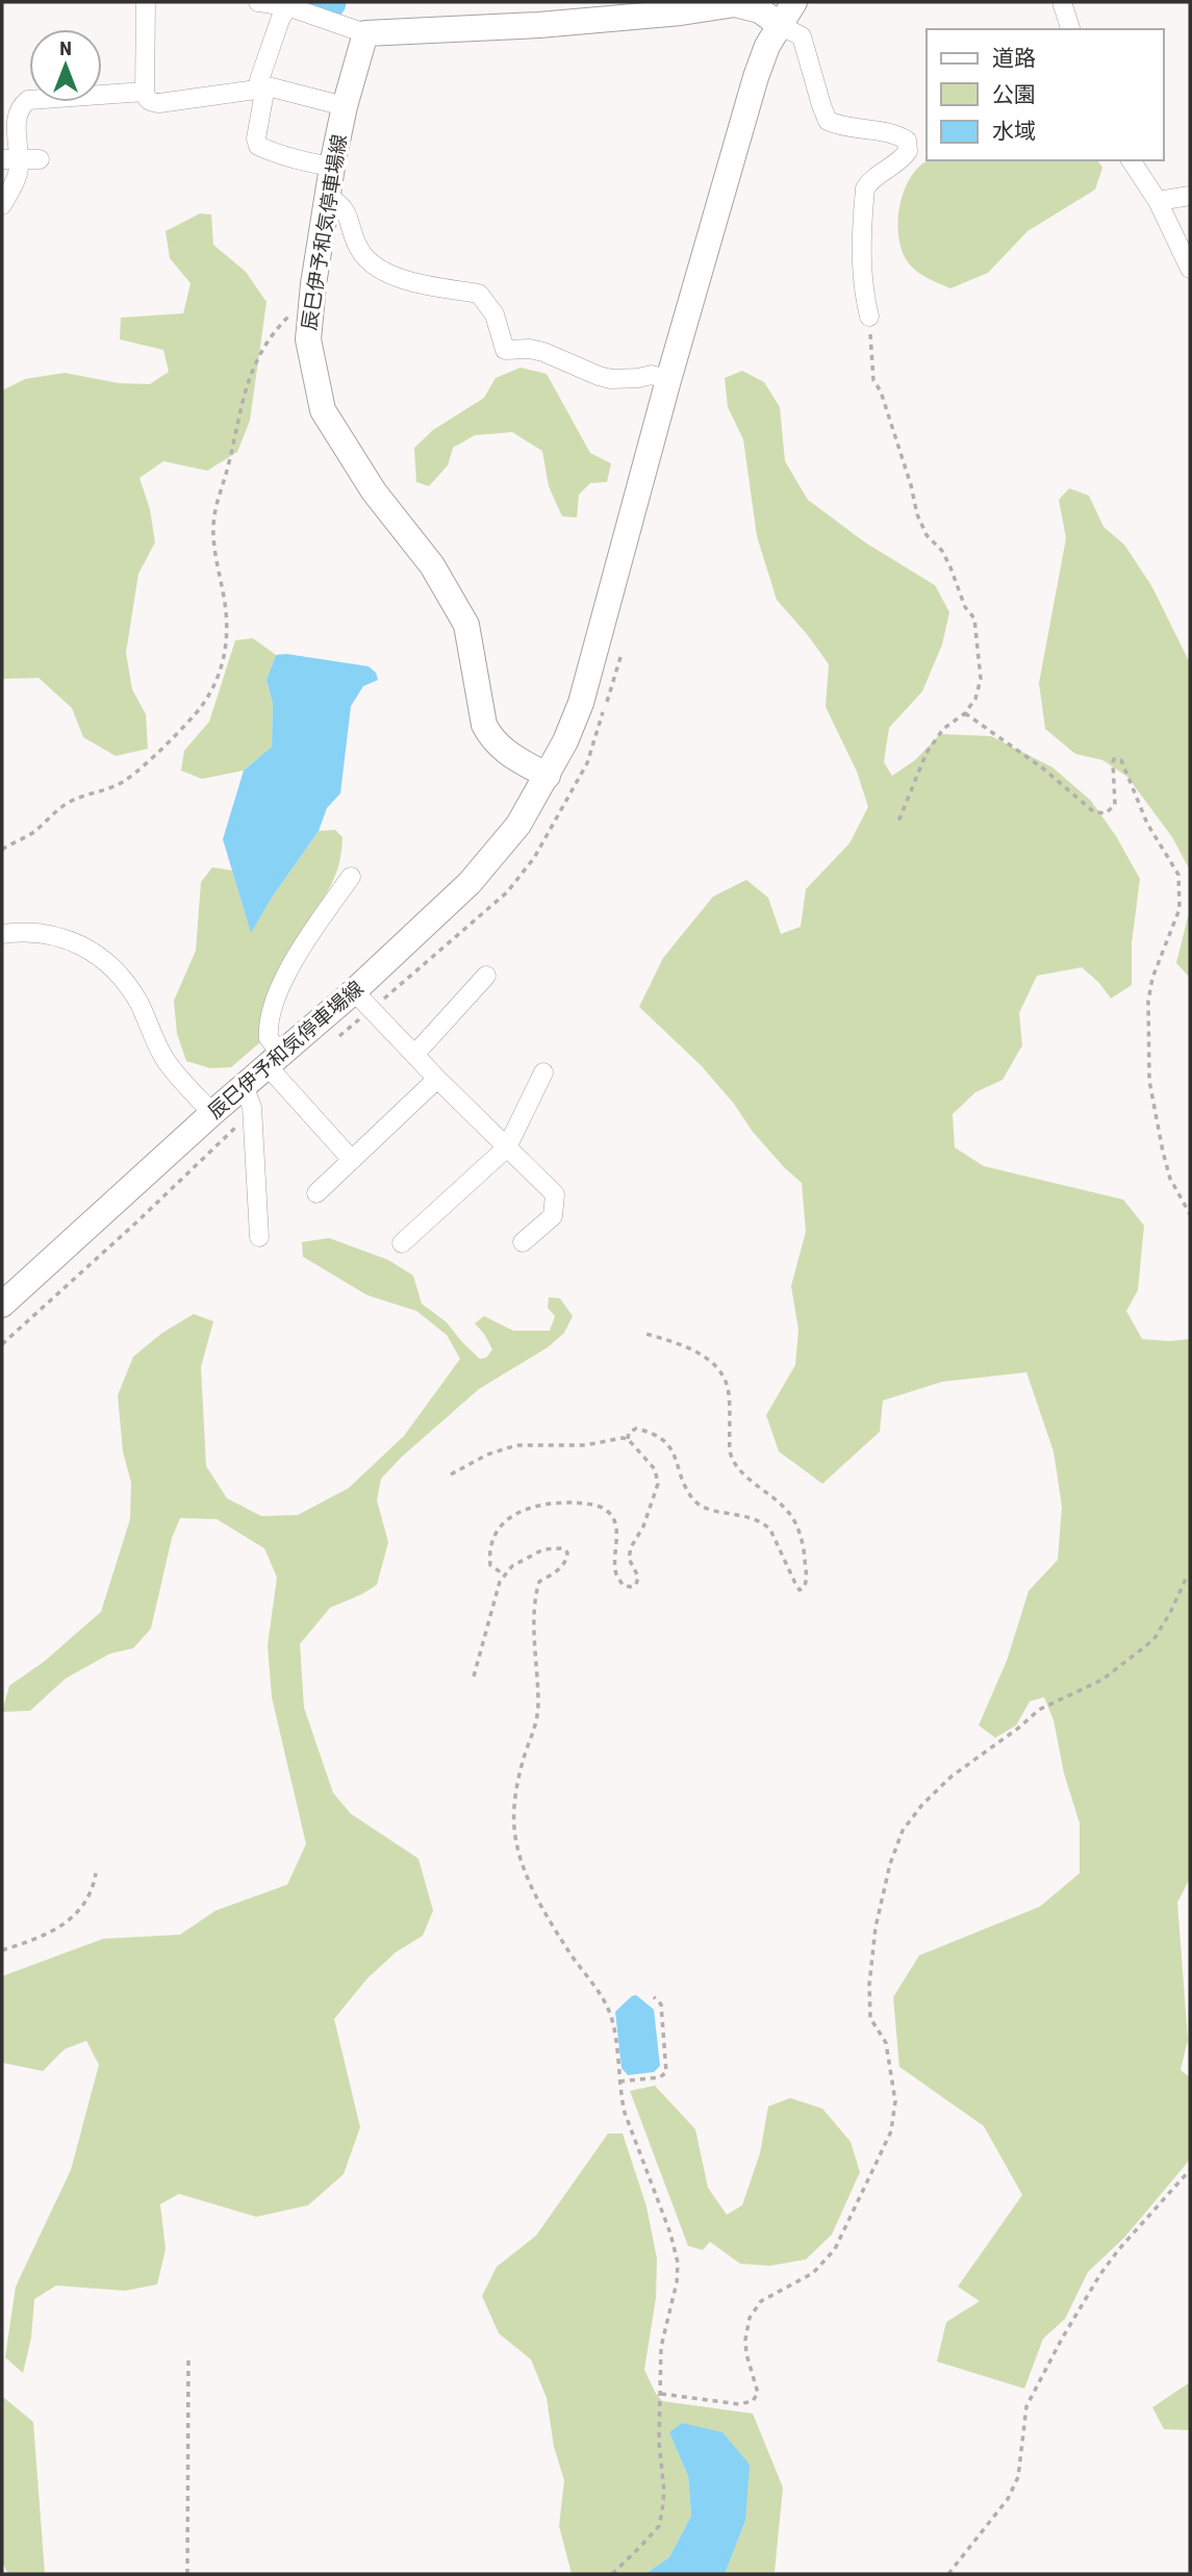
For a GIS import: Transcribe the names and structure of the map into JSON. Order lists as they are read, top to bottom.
{
  "streets": {
    "main road": ["辰巳伊予和気停車場線"]
  },
  "legend": ["道路", "公園", "水域"],
  "north": "top"
}
